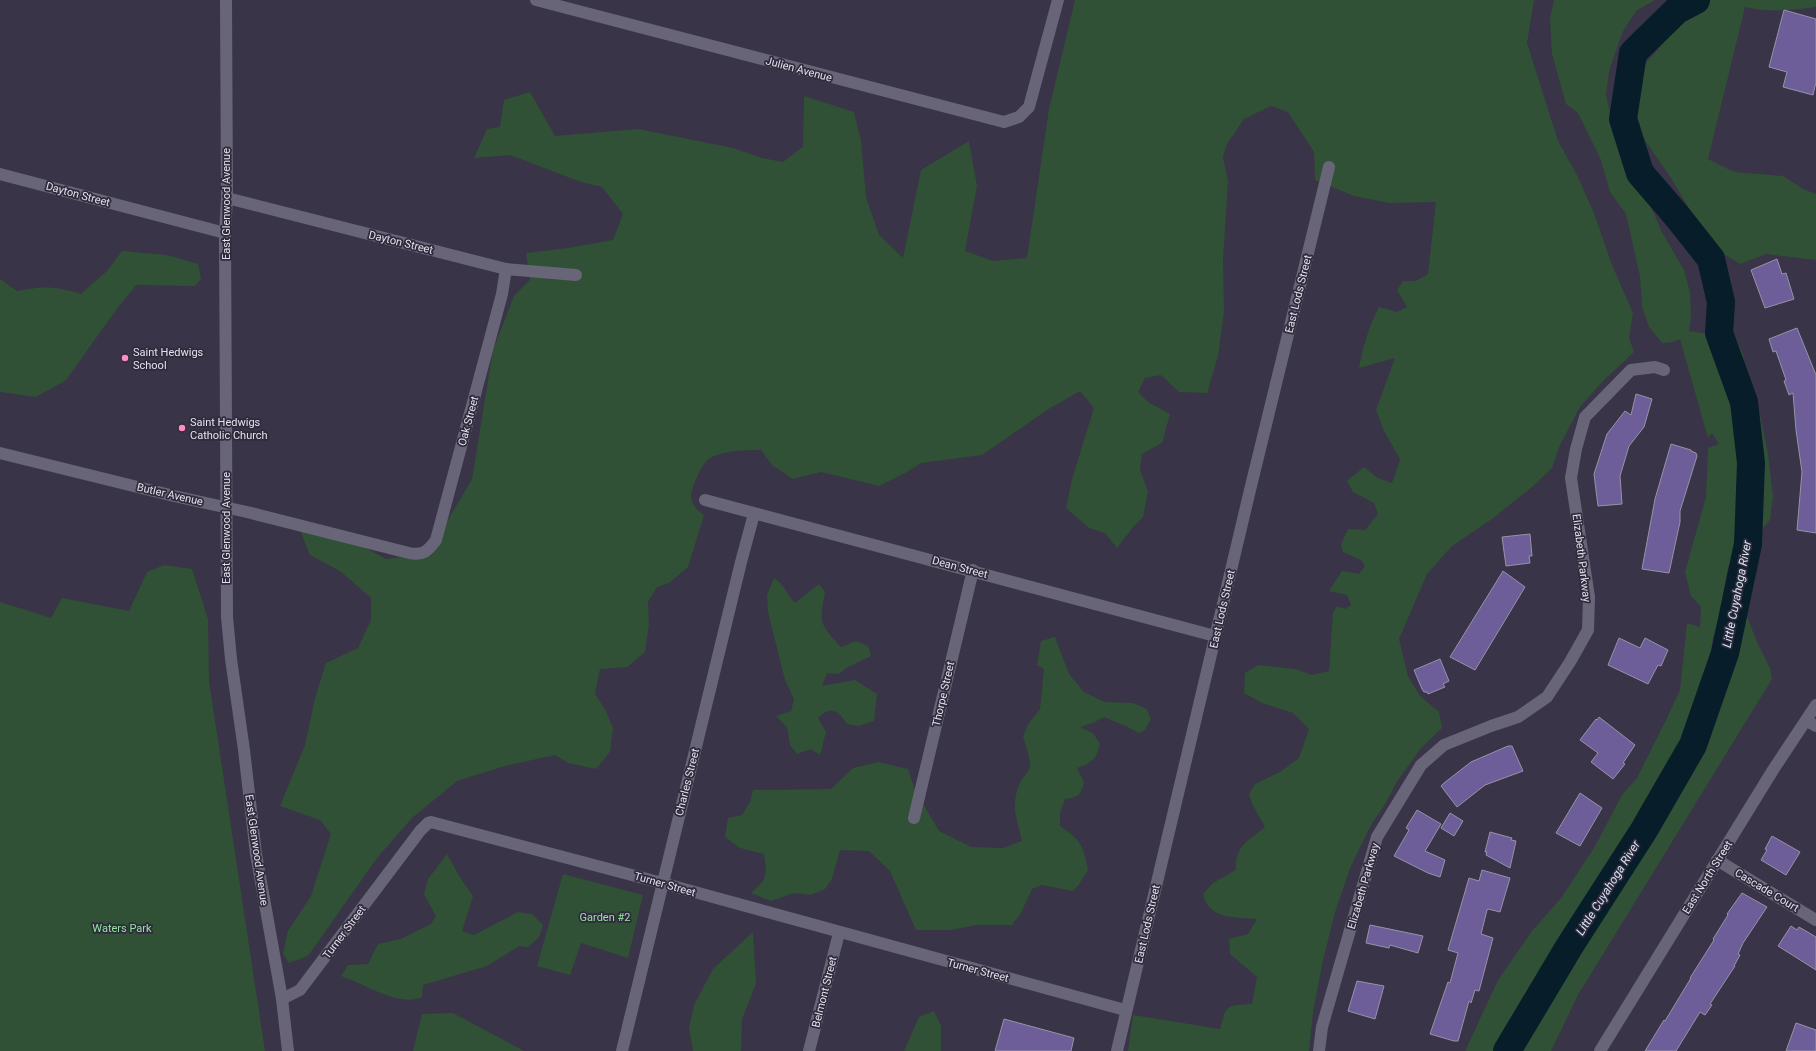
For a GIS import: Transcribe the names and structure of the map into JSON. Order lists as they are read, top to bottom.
{
  "streets": {
    "street": [
      "Julien Avenue",
      "Dayton Street",
      "East Glenwood Avenue",
      "East Lods Street",
      "Oak Street",
      "Butler Avenue",
      "Elizabeth Parkway",
      "Dean Street",
      "Thorpe Street",
      "Charles Street",
      "East North Street",
      "Turner Street",
      "Cascade Court",
      "Belmont Street"
    ]
  },
  "crossings": [
    ["Dayton Street", "East Glenwood Avenue"],
    ["Dayton Street", "Oak Street"],
    ["East Glenwood Avenue", "Butler Avenue"],
    ["East Glenwood Avenue", "Turner Street"],
    ["East Lods Street", "Dean Street"],
    ["East Lods Street", "Turner Street"],
    ["Oak Street", "Butler Avenue"],
    ["Dean Street", "Thorpe Street"],
    ["Dean Street", "Charles Street"],
    ["Charles Street", "Turner Street"],
    ["East North Street", "Cascade Court"],
    ["Turner Street", "Belmont Street"]
  ],
  "water": ["Little Cuyahoga River"],
  "parks": ["Garden #2", "Waters Park"],
  "places": ["Saint Hedwigs School", "Saint Hedwigs Catholic Church"]
}
